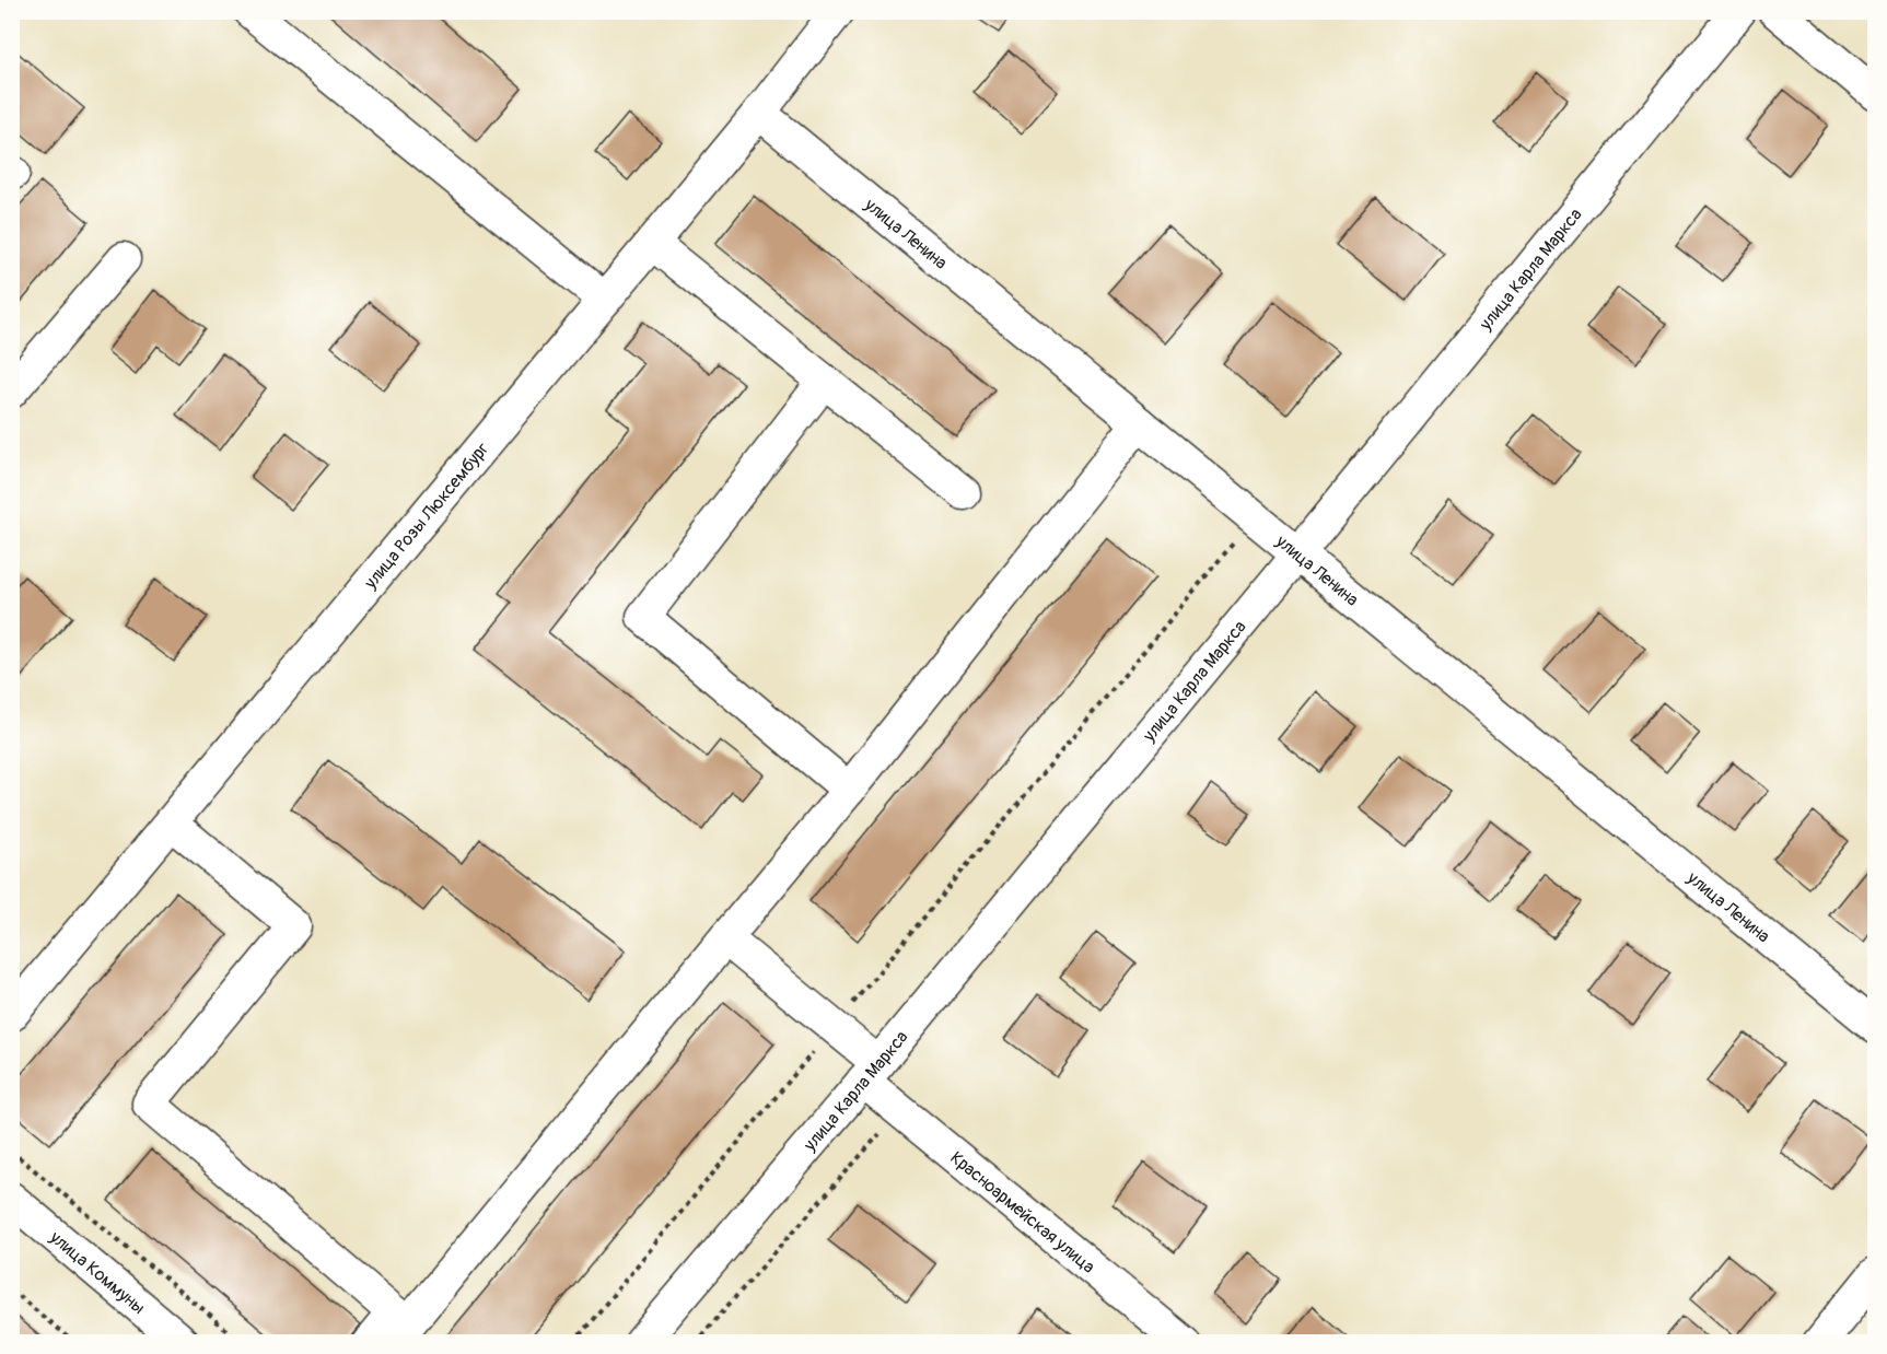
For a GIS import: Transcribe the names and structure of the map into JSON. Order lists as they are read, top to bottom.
{
  "streets": {
    "street": [
      "улица Ленина",
      "улица Карла Маркса",
      "улица Розы Люксембург",
      "Красноармейская улица",
      "улица Коммуны"
    ]
  },
  "crossings": [
    ["улица Ленина", "улица Карла Маркса"],
    ["улица Ленина", "улица Розы Люксембург"],
    ["улица Карла Маркса", "Красноармейская улица"]
  ]
}
